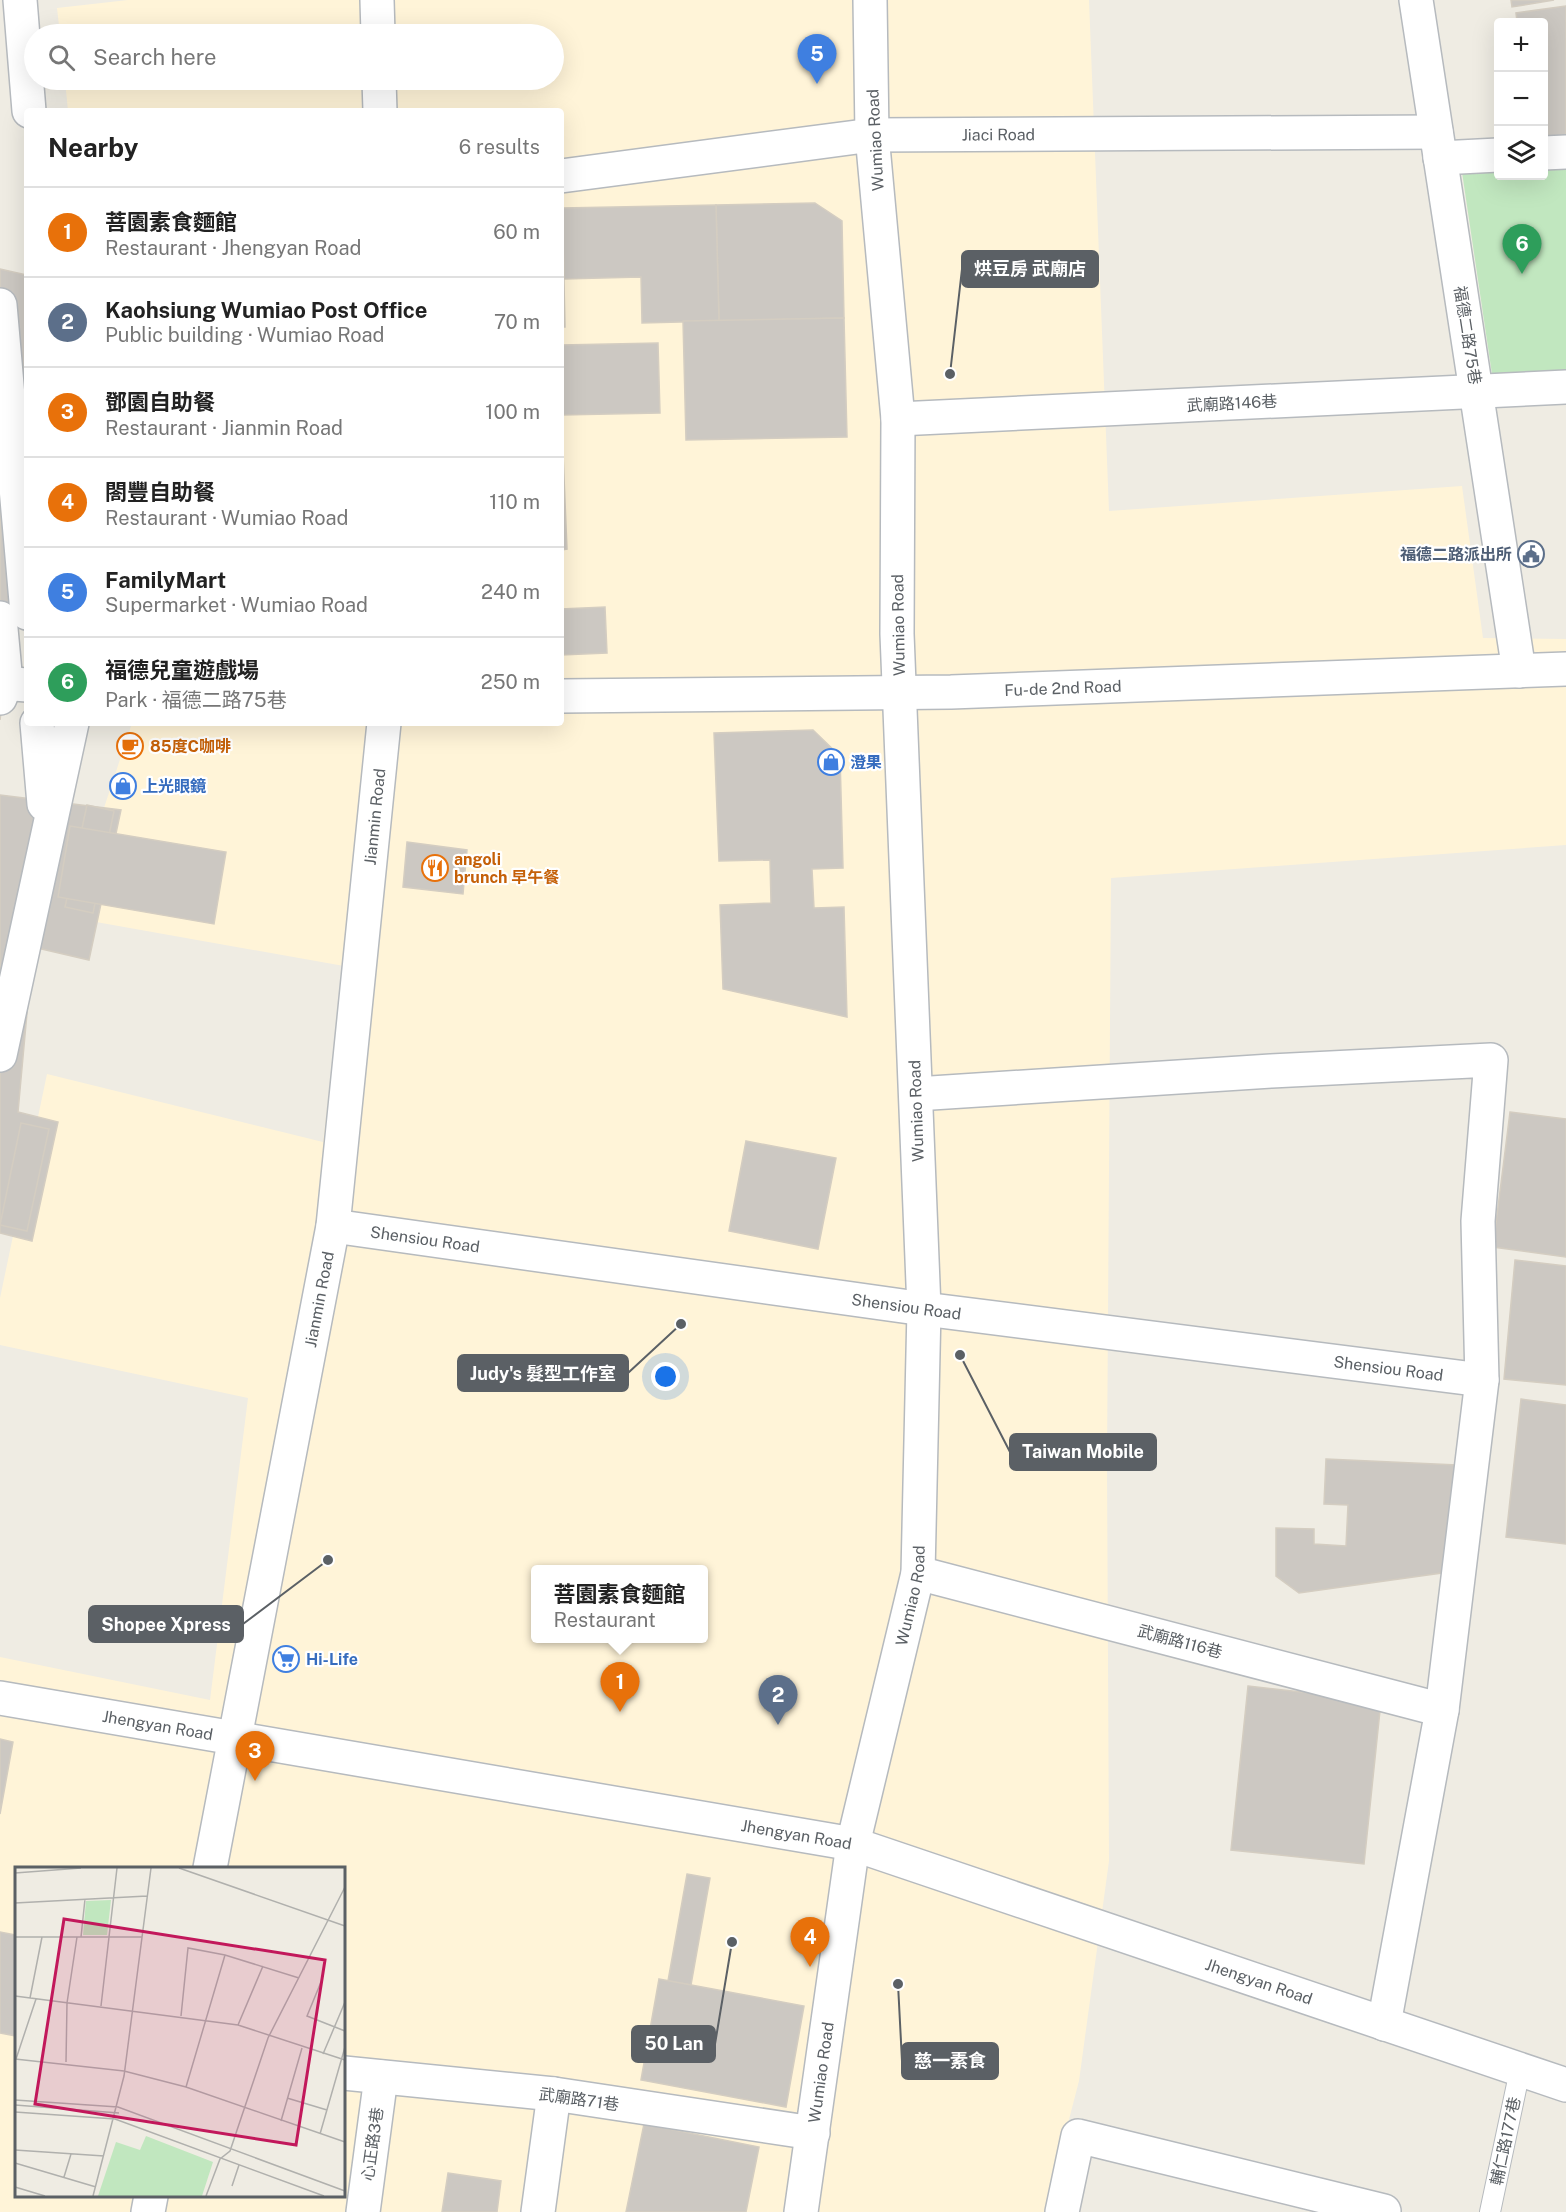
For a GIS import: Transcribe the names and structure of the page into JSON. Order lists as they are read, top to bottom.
{
  "streets": {
    "street": [
      "Jiaci Road",
      "Wumiao Road",
      "福德二路75巷",
      "武廟路146巷",
      "Fu-de 2nd Road",
      "Jianmin Road",
      "Shensiou Road",
      "武廟路116巷",
      "Jhengyan Road",
      "武廟路71巷",
      "心正路3巷"
    ],
    "lane": ["輔仁路177巷"]
  },
  "crossings": [
    ["Jiaci Road", "Wumiao Road"],
    ["Jiaci Road", "福德二路75巷"],
    ["Wumiao Road", "武廟路146巷"],
    ["Wumiao Road", "Fu-de 2nd Road"],
    ["Wumiao Road", "Shensiou Road"],
    ["Wumiao Road", "武廟路116巷"],
    ["Wumiao Road", "Jhengyan Road"],
    ["Wumiao Road", "武廟路71巷"],
    ["福德二路75巷", "武廟路146巷"],
    ["福德二路75巷", "Fu-de 2nd Road"],
    ["Jianmin Road", "Shensiou Road"],
    ["Jianmin Road", "Jhengyan Road"],
    ["Jhengyan Road", "輔仁路177巷"],
    ["武廟路71巷", "心正路3巷"]
  ],
  "places": {
    "other": [
      "烘豆房 武廟店",
      "Judy's 髮型工作室",
      "Taiwan Mobile",
      "Shopee Xpress",
      "50 Lan",
      "慈一素食"
    ],
    "public building": ["福德二路派出所"],
    "cafe": ["85度C咖啡"],
    "shop": ["澄果", "上光眼鏡"],
    "restaurant": ["angoli brunch 早午餐"],
    "supermarket": ["Hi-Life"]
  },
  "page": {
    "map_buttons": ["+", "−"],
    "search": "Search here",
    "pins": [
      "5",
      "6",
      "1",
      "2",
      "3",
      "4"
    ],
    "heading": ["Nearby", "6 results"],
    "list": [
      {
        "mark": "1",
        "name": "菩園素食麵館",
        "note": "Restaurant · Jhengyan Road",
        "value": "60 m"
      },
      {
        "mark": "2",
        "name": "Kaohsiung Wumiao Post Office",
        "note": "Public building · Wumiao Road",
        "value": "70 m"
      },
      {
        "mark": "3",
        "name": "鄧園自助餐",
        "note": "Restaurant · Jianmin Road",
        "value": "100 m"
      },
      {
        "mark": "4",
        "name": "閤豐自助餐",
        "note": "Restaurant · Wumiao Road",
        "value": "110 m"
      },
      {
        "mark": "5",
        "name": "FamilyMart",
        "note": "Supermarket · Wumiao Road",
        "value": "240 m"
      },
      {
        "mark": "6",
        "name": "福德兒童遊戲場",
        "note": "Park · 福德二路75巷",
        "value": "250 m"
      }
    ],
    "popup": ["菩園素食麵館", "Restaurant"]
  }
}
